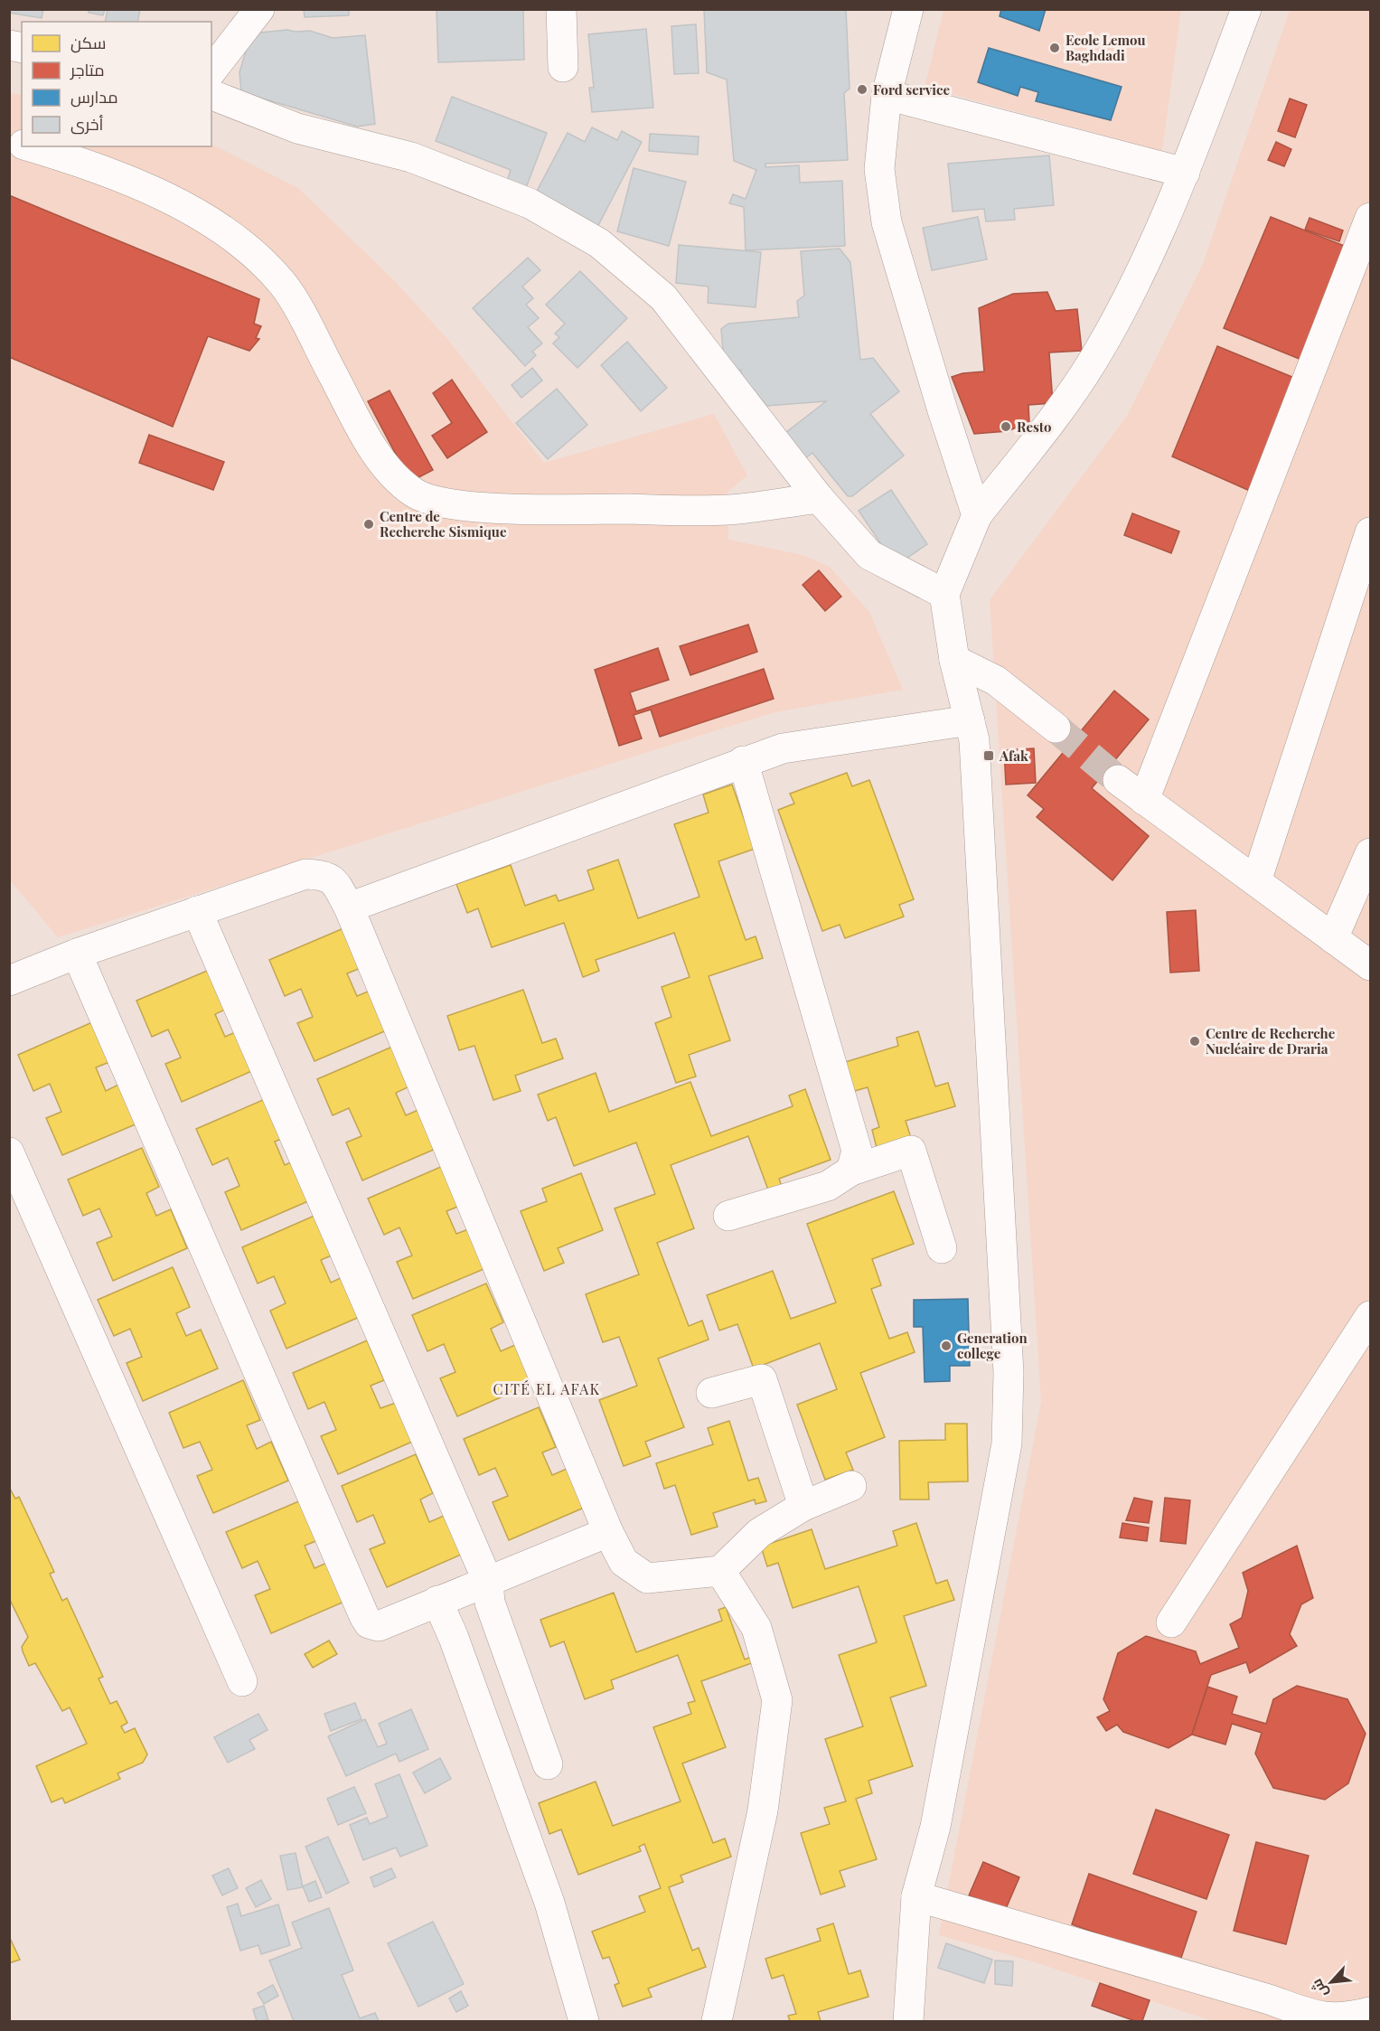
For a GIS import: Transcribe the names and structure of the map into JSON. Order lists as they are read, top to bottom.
{
  "districts": ["CITÉ EL AFAK"],
  "places": {
    "other": [
      "Ecole Lemou Baghdadi",
      "Ford service",
      "Resto",
      "Centre de Recherche Sismique",
      "Centre de Recherche Nucléaire de Draria",
      "Generation college"
    ],
    "transit": ["Afak"]
  },
  "legend": [
    "سكن",
    "متاجر",
    "مدارس",
    "أخرى"
  ],
  "north": "bottom left"
}
